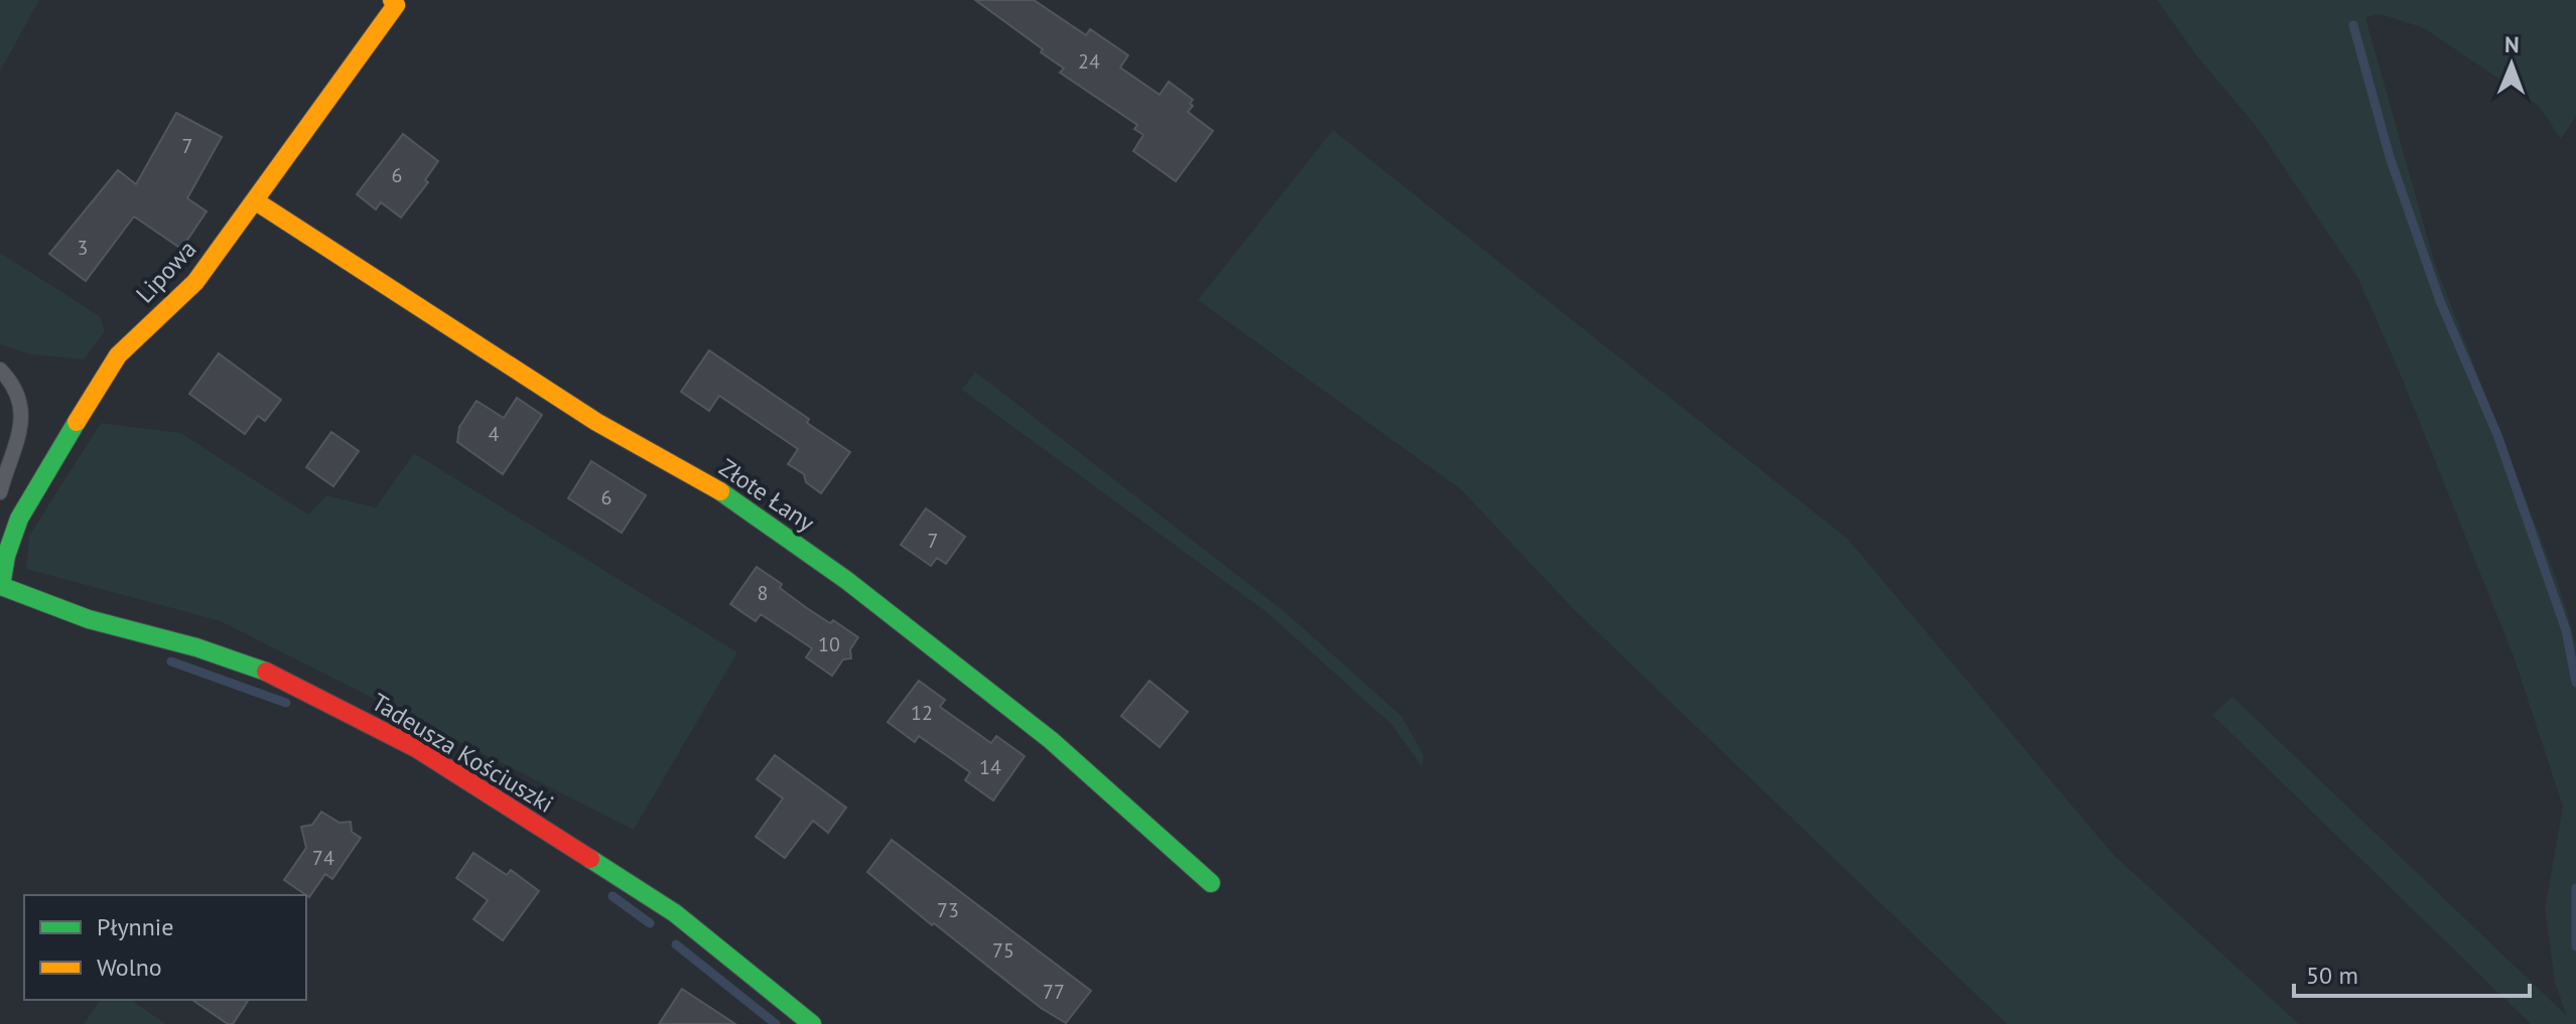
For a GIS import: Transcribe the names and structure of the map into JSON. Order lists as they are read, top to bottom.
{
  "streets": {
    "street": ["Lipowa", "Złote Łany", "Tadeusza Kościuszki"]
  },
  "crossings": [
    ["Lipowa", "Złote Łany"],
    ["Lipowa", "Tadeusza Kościuszki"]
  ],
  "house_numbers": [
    "24",
    "7",
    "6",
    "3",
    "4",
    "6",
    "7",
    "8",
    "10",
    "12",
    "14",
    "74",
    "73",
    "75",
    "77"
  ],
  "legend": ["Płynnie", "Wolno"],
  "scale_bar": "50 m",
  "north": "top"
}
